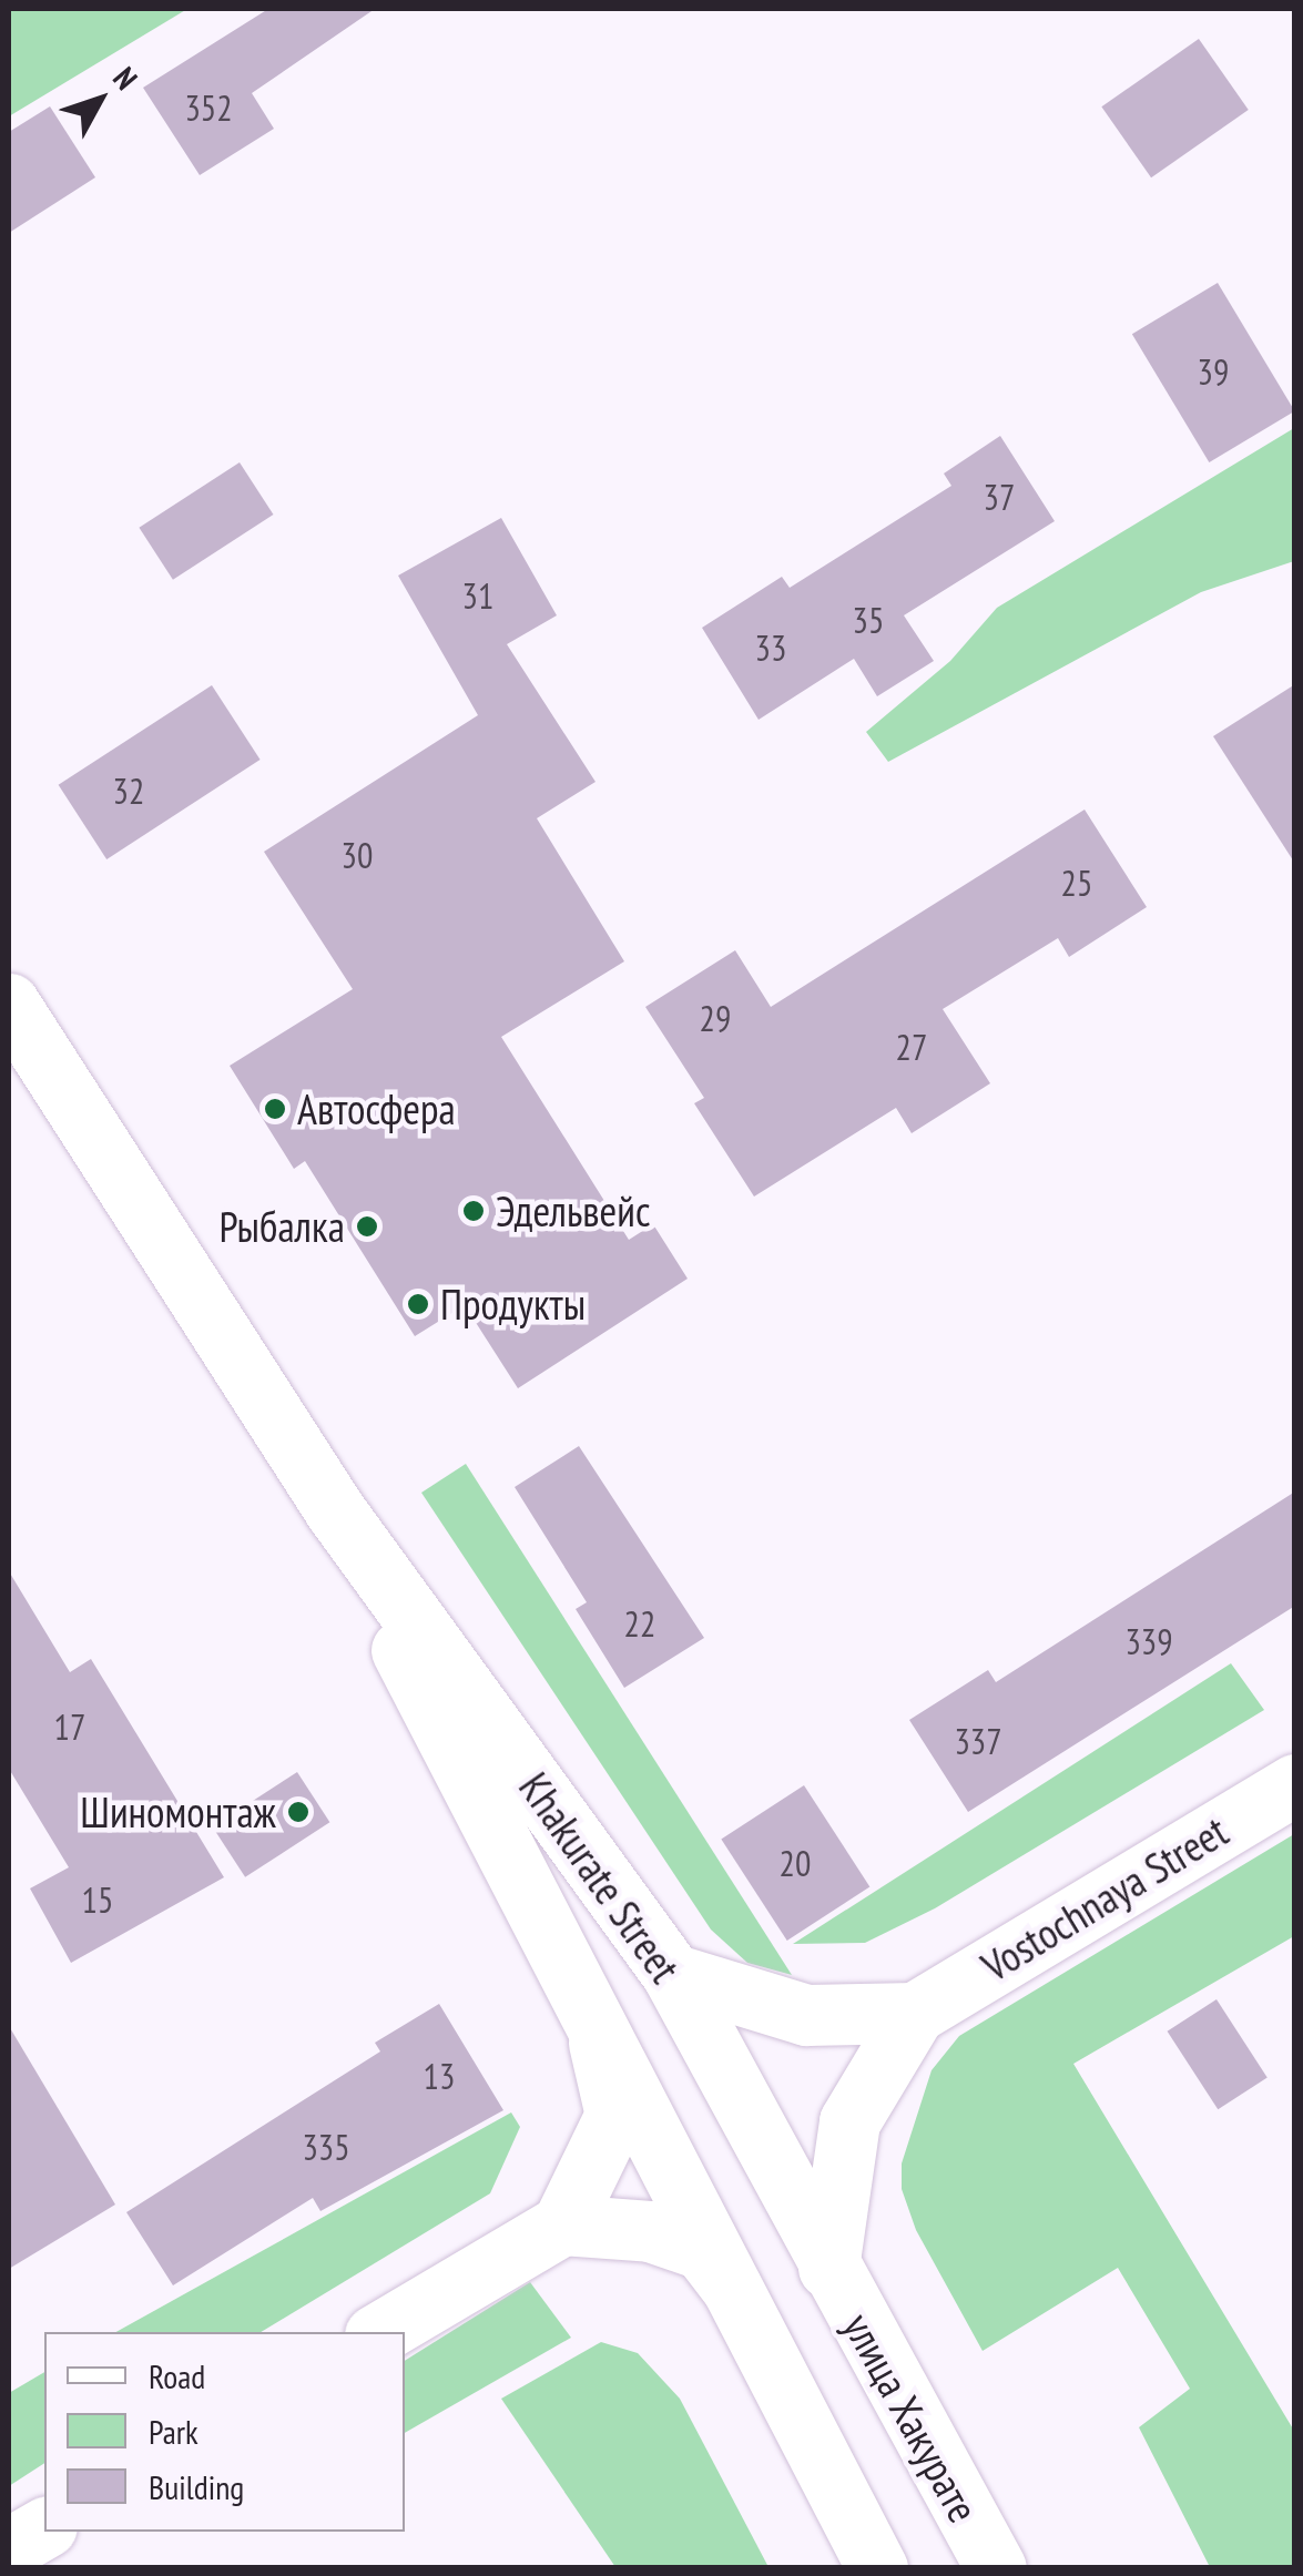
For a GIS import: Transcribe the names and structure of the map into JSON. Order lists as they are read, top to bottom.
{
  "streets": {
    "main road": ["Khakurate Street", "Vostochnaya Street", "улица Хакурате"]
  },
  "crossings": [
    ["Khakurate Street", "улица Хакурате"]
  ],
  "places": [
    "Автосфера",
    "Эдельвейс",
    "Рыбалка",
    "Продукты",
    "Шиномонтаж"
  ],
  "house_numbers": [
    "352",
    "39",
    "37",
    "31",
    "35",
    "33",
    "32",
    "30",
    "25",
    "29",
    "27",
    "22",
    "339",
    "17",
    "337",
    "20",
    "15",
    "13",
    "335"
  ],
  "legend": ["Road", "Park", "Building"],
  "north": "top right"
}
